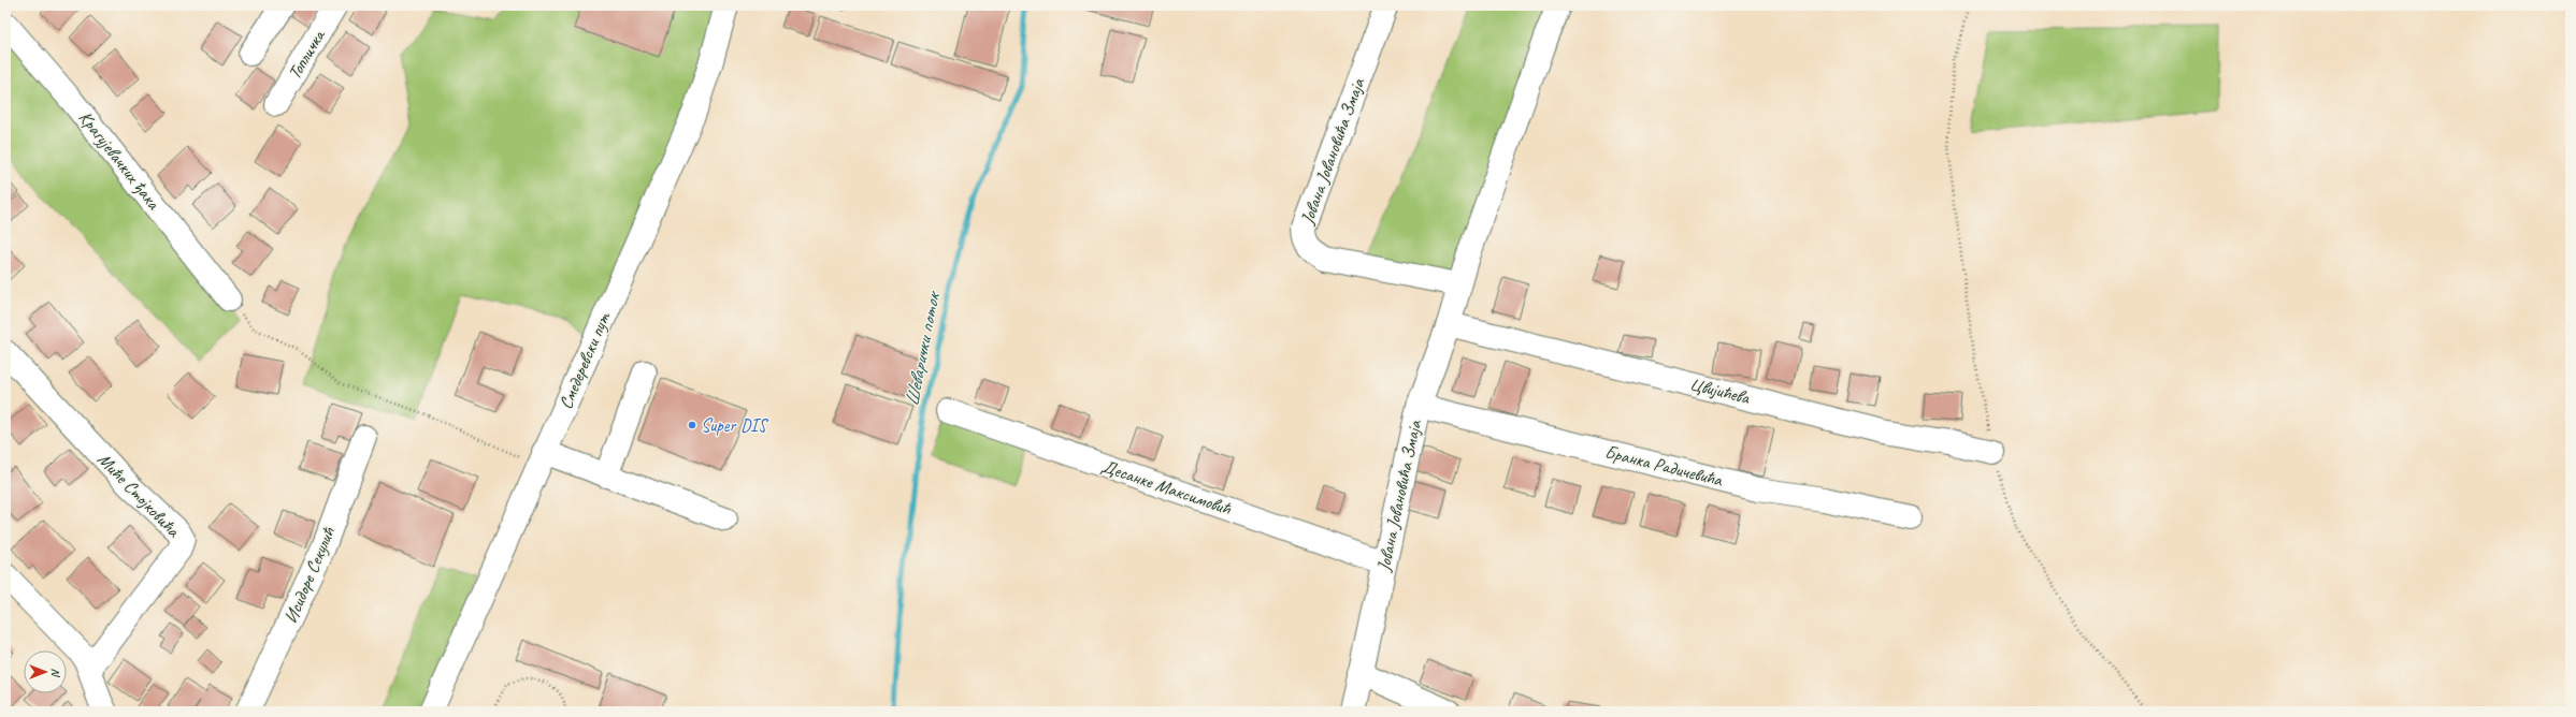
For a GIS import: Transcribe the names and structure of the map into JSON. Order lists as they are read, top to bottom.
{
  "streets": {
    "street": [
      "Топличка",
      "Јована Јовановића Змаја",
      "Крагујевачких ђака",
      "Смедеревски пут",
      "Цвијићева",
      "Бранка Радичевића",
      "Десанке Максимовић",
      "Миће Стојковића",
      "Исидоре Секулић"
    ]
  },
  "crossings": [
    ["Јована Јовановића Змаја", "Цвијићева"],
    ["Јована Јовановића Змаја", "Бранка Радичевића"],
    ["Јована Јовановића Змаја", "Десанке Максимовић"]
  ],
  "water": ["Шеварички поток"],
  "places": ["Super DIS"],
  "north": "right"
}
